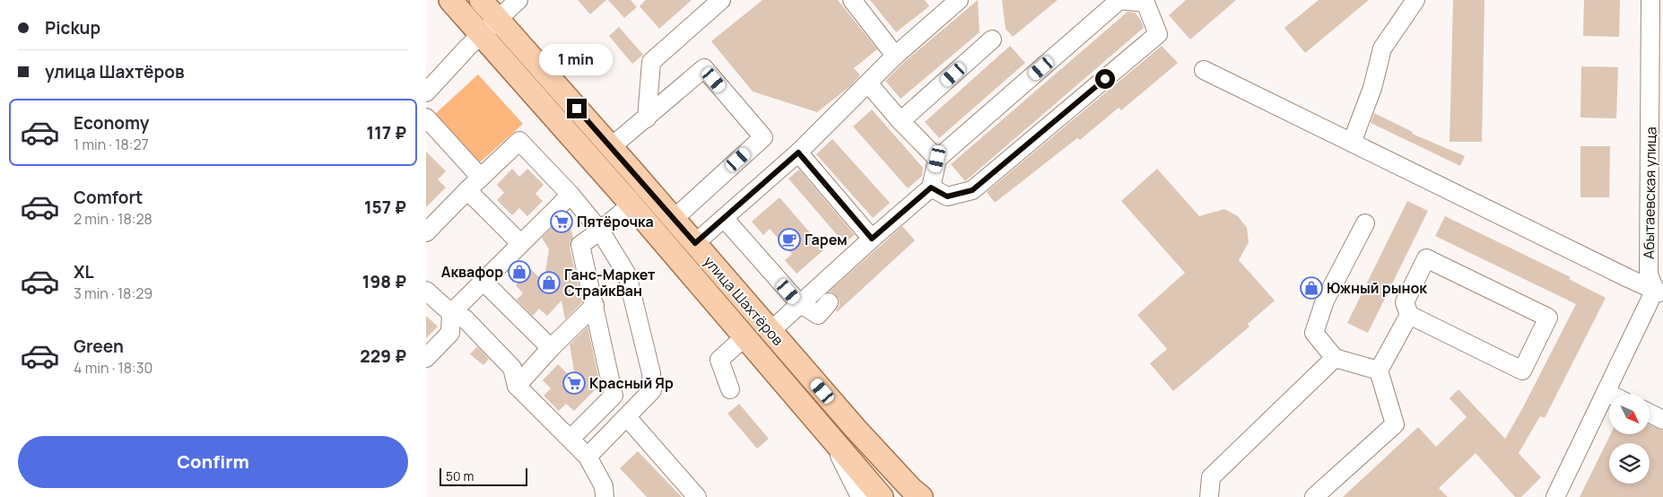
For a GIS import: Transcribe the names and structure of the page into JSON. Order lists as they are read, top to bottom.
{
  "streets": {
    "main road": ["улица Шахтёров"],
    "street": ["Абытаевская улица"]
  },
  "places": {
    "supermarket": ["Пятёрочка", "Красный Яр"],
    "cafe": ["Гарем"],
    "shop": ["Аквафор", "Ганс-Маркет СтрайкВан", "Южный рынок"]
  },
  "scale_bar": "50 m",
  "north": "bottom right",
  "page": {
    "banner": ["Pickup", "улица Шахтёров"],
    "bubble": "1 min",
    "list": [
      {
        "name": "Economy",
        "note": "1 min · 18:27",
        "value": "117 ₽"
      },
      {
        "name": "Comfort",
        "note": "2 min · 18:28",
        "value": "157 ₽"
      },
      {
        "name": "XL",
        "note": "3 min · 18:29",
        "value": "198 ₽"
      },
      {
        "name": "Green",
        "note": "4 min · 18:30",
        "value": "229 ₽"
      }
    ],
    "buttons": "Confirm",
    "scale": "50 m"
  }
}
